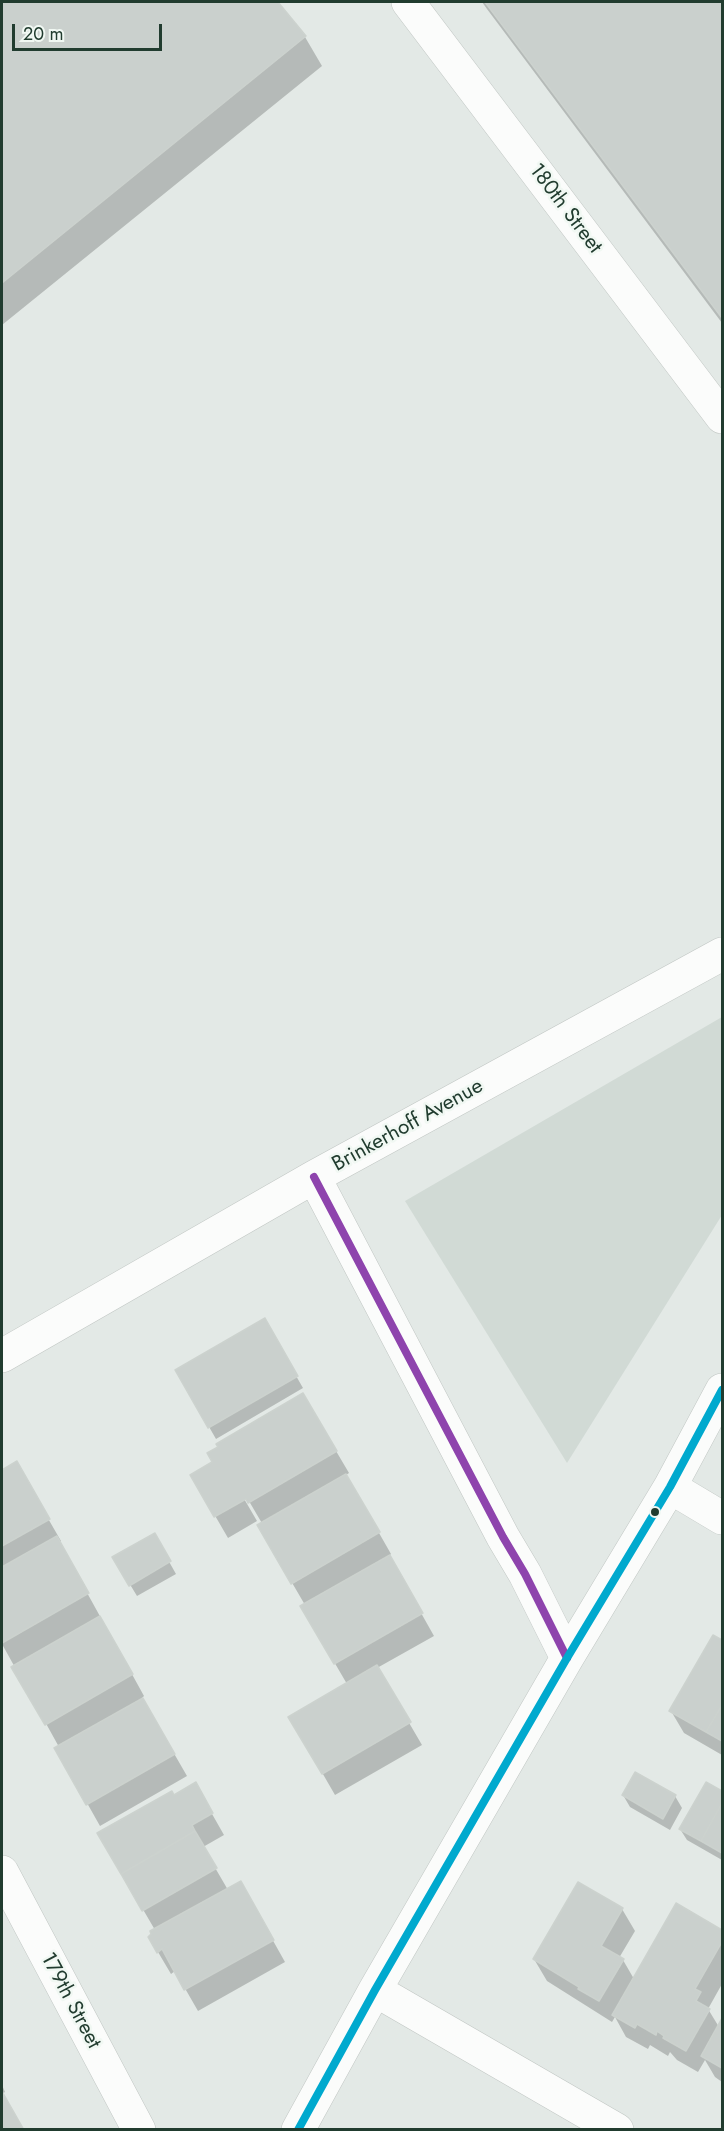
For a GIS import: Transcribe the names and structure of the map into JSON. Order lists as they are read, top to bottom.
{
  "streets": {
    "street": ["180th Street", "Brinkerhoff Avenue", "179th Street"]
  },
  "scale_bar": "20 m"
}
